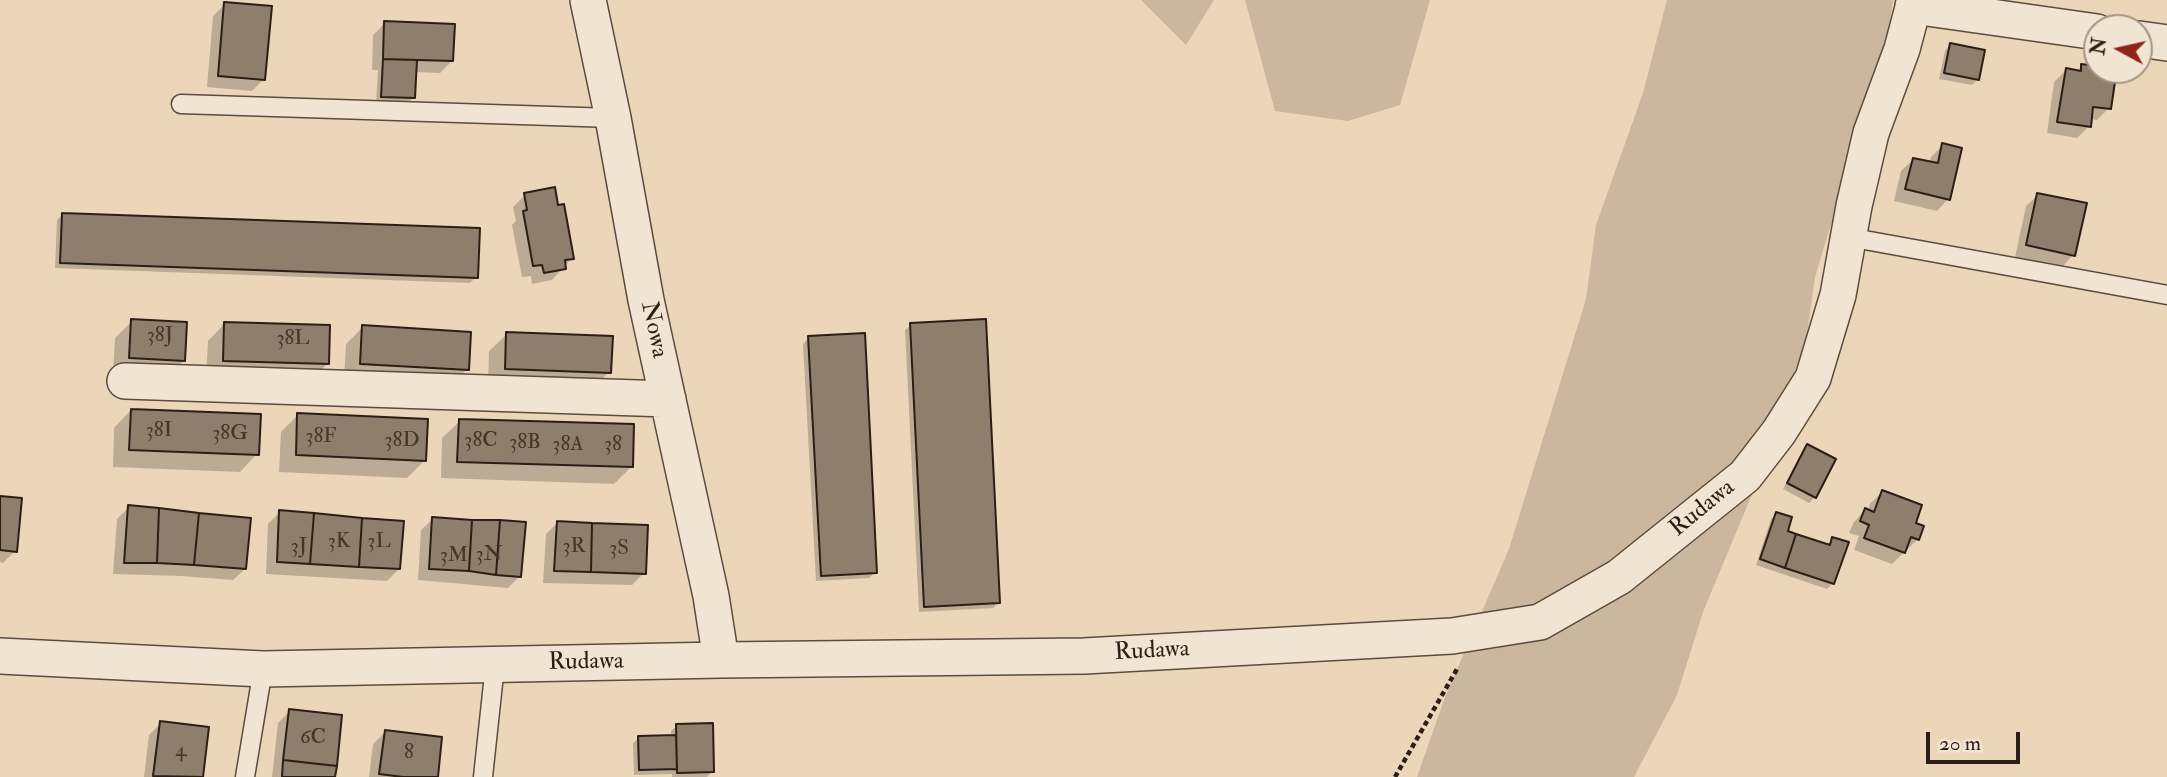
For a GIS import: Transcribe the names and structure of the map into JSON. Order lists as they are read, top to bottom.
{
  "streets": {
    "street": ["Nowa", "Rudawa"]
  },
  "crossings": [
    ["Nowa", "Rudawa"]
  ],
  "house_numbers": [
    "38J",
    "38L",
    "38I",
    "38G",
    "38F",
    "38D",
    "38C",
    "38B",
    "38A",
    "38",
    "3K",
    "3L",
    "3J",
    "3R",
    "3S",
    "3N",
    "3M",
    "6C",
    "4",
    "8"
  ],
  "scale_bar": "20 m",
  "north": "left"
}
